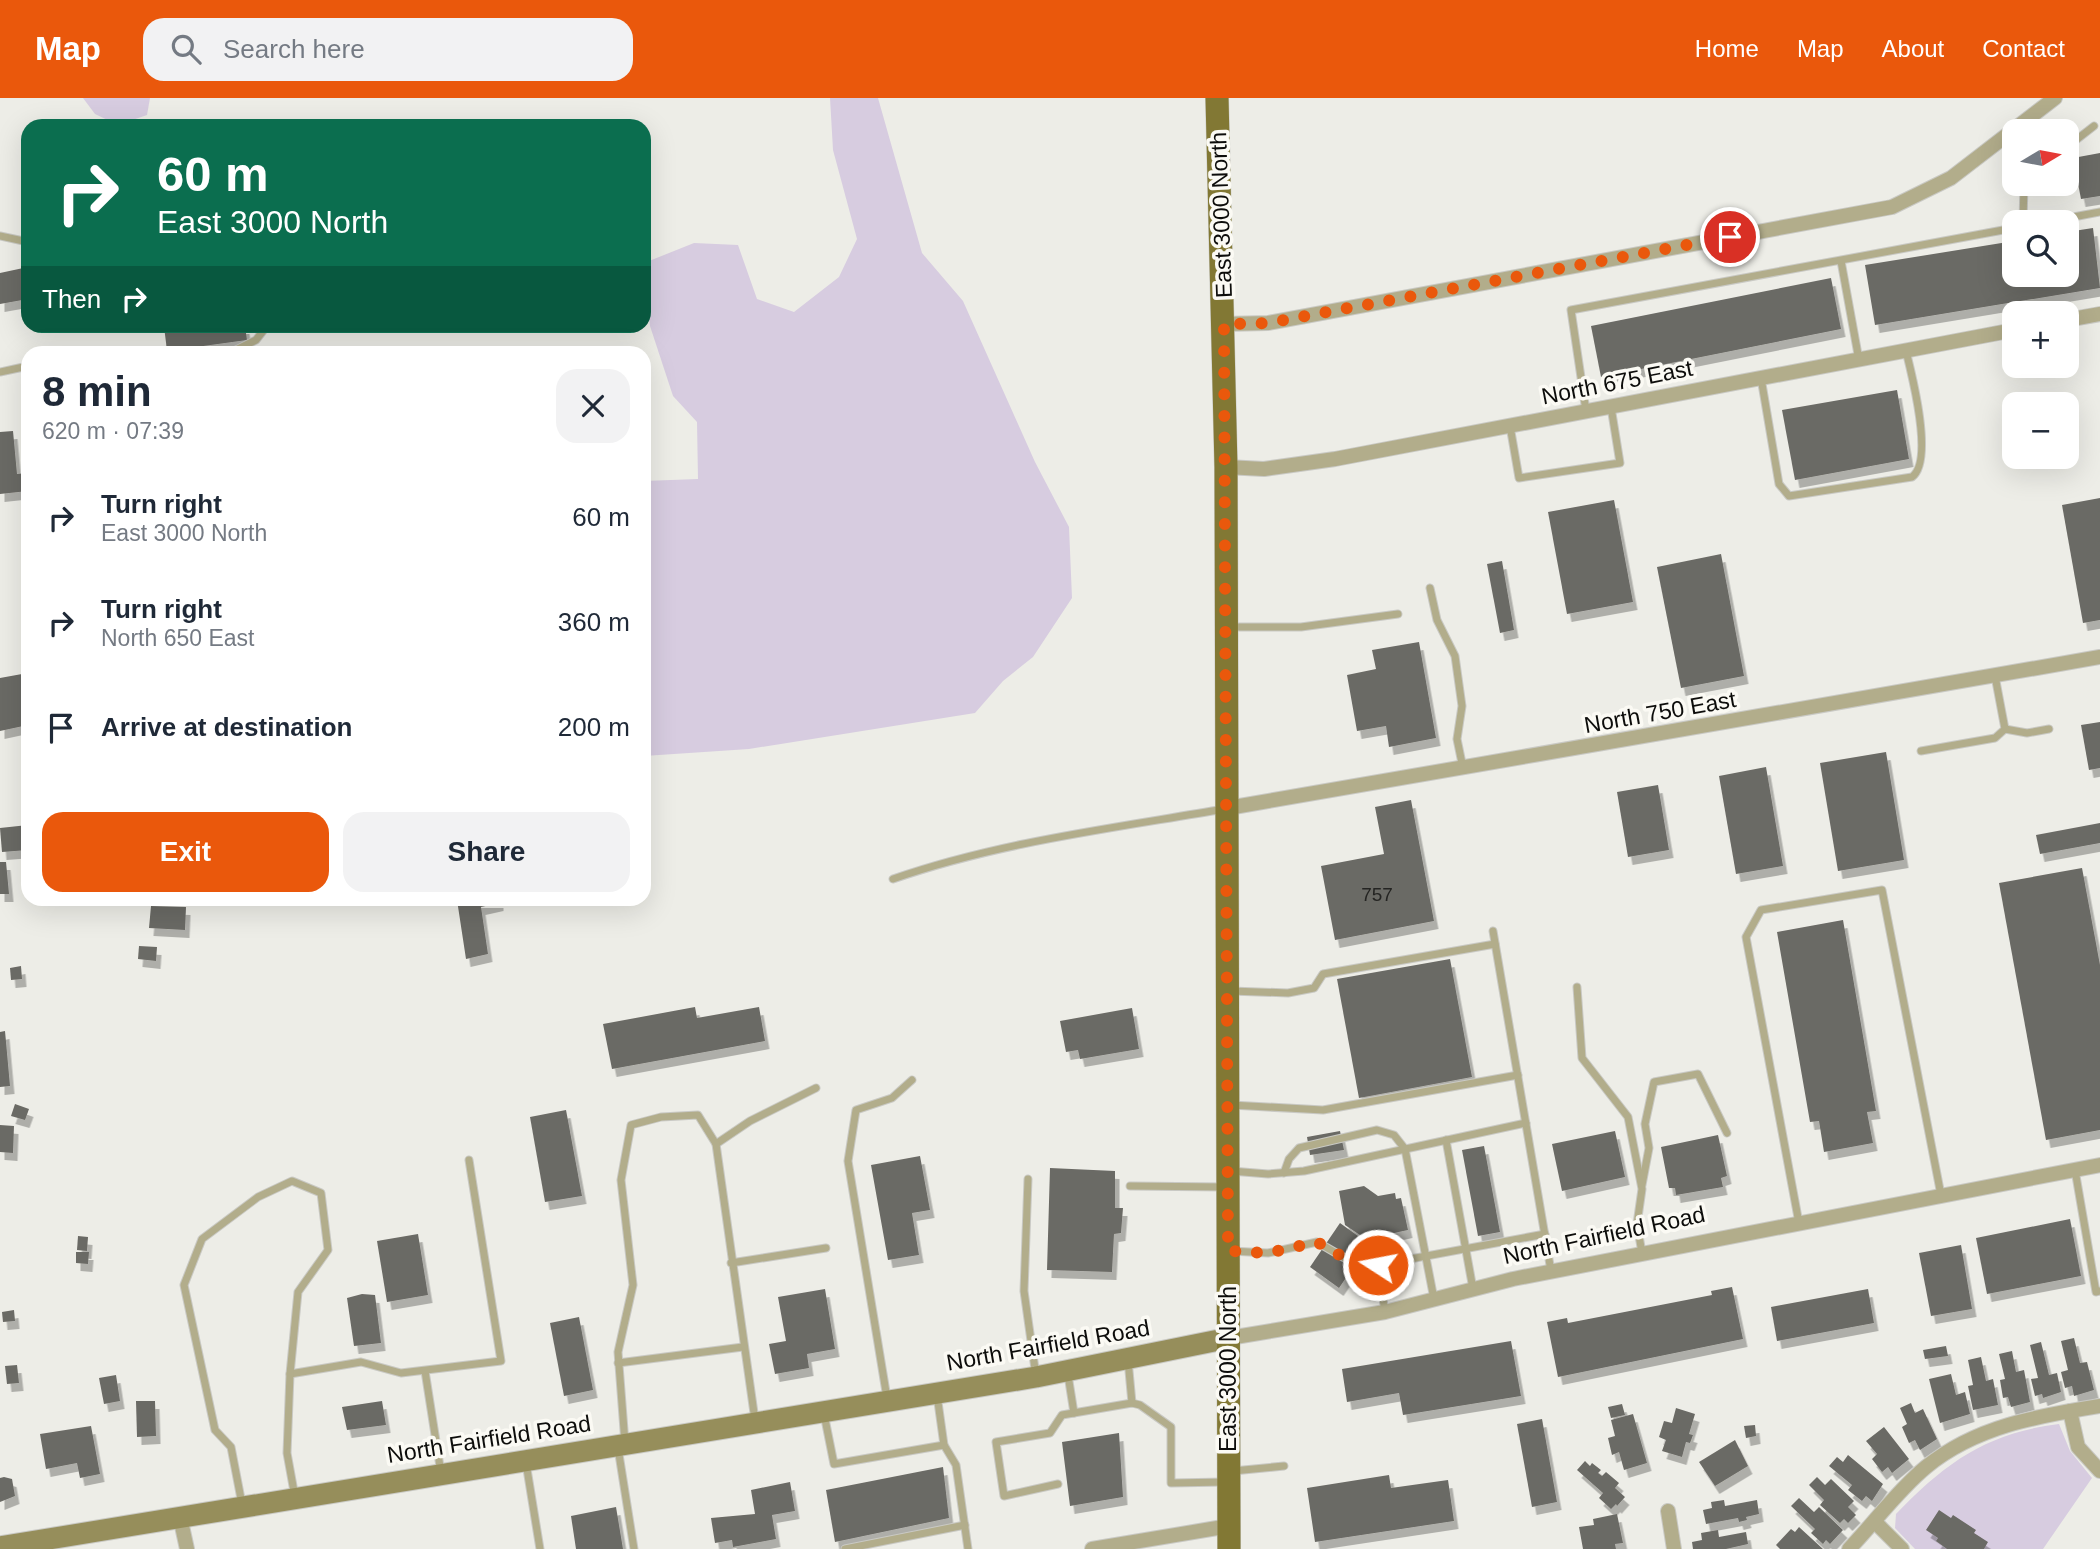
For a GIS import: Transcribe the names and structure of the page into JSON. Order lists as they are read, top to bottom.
{
  "streets": {
    "main road": ["East 3000 North", "North Fairfield Road"],
    "street": ["North 675 East", "North 750 East"]
  },
  "crossings": [
    ["East 3000 North", "North 675 East"],
    ["East 3000 North", "North 750 East"],
    ["East 3000 North", "North Fairfield Road"]
  ],
  "house_numbers": ["757"],
  "north": "right",
  "page": {
    "header": "Map",
    "search": "Search here",
    "nav": [
      "Home",
      "Map",
      "About",
      "Contact"
    ],
    "map_buttons": ["+", "−"],
    "turn": ["60 m", "East 3000 North"],
    "then": "Then",
    "heading": ["8 min", "620 m · 07:39"],
    "list": [
      {
        "name": "Turn right",
        "note": "East 3000 North",
        "value": "60 m"
      },
      {
        "name": "Turn right",
        "note": "North 650 East",
        "value": "360 m"
      },
      {
        "name": "Arrive at destination",
        "value": "200 m"
      }
    ],
    "buttons": ["Exit", "Share"]
  }
}
